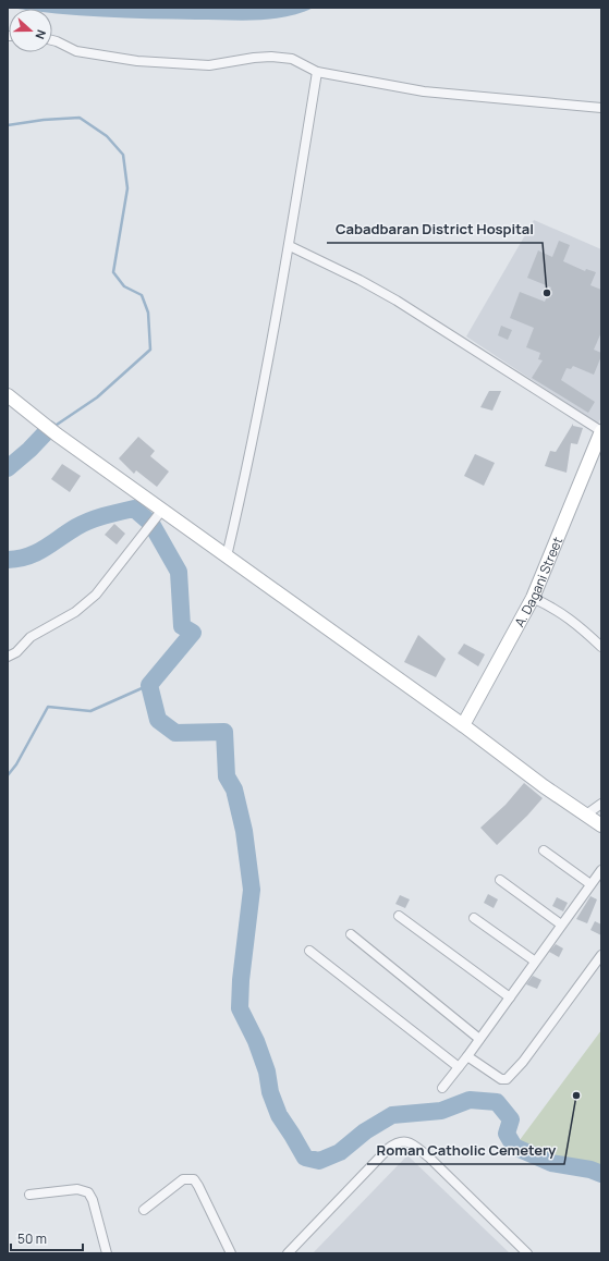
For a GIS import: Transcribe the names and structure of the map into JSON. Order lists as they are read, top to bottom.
{
  "streets": {
    "main road": ["A. Dagani Street"]
  },
  "places": ["Cabadbaran District Hospital", "Roman Catholic Cemetery"],
  "scale_bar": "50 m",
  "north": "right"
}
